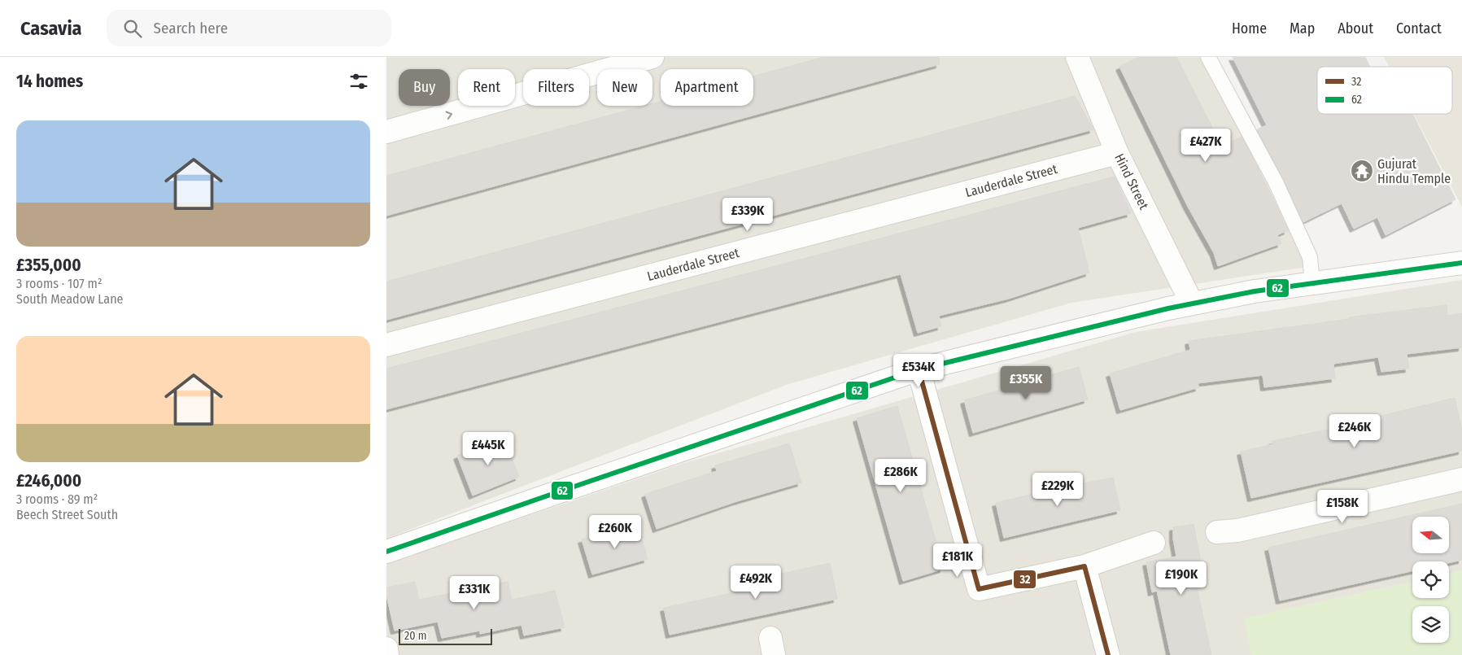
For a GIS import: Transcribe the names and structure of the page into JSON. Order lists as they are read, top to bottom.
{
  "streets": {
    "street": ["Lauderdale Street", "Hind Street"]
  },
  "crossings": [
    ["Lauderdale Street", "Hind Street"]
  ],
  "places": {
    "temple": ["Gujurat Hindu Temple"]
  },
  "lines": ["transit line 62", "transit line 32"],
  "legend": ["32", "62"],
  "scale_bar": "20 m",
  "north": "left",
  "page": {
    "header": "Casavia",
    "search": "Search here",
    "nav": [
      "Home",
      "Map",
      "About",
      "Contact"
    ],
    "heading": "14 homes",
    "chip": [
      "Buy",
      "Rent",
      "Filters",
      "New",
      "Apartment"
    ],
    "list": [
      {
        "name": "£355,000",
        "note": "3 rooms · 107 m² · South Meadow Lane"
      },
      {
        "name": "£246,000",
        "note": "3 rooms · 89 m² · Beech Street South"
      }
    ],
    "price": [
      "£427K",
      "£339K",
      "£534K",
      "£355K",
      "£246K",
      "£445K",
      "£286K",
      "£229K",
      "£158K",
      "£260K",
      "£181K",
      "£190K",
      "£492K",
      "£331K"
    ],
    "scale": "20 m"
  }
}
